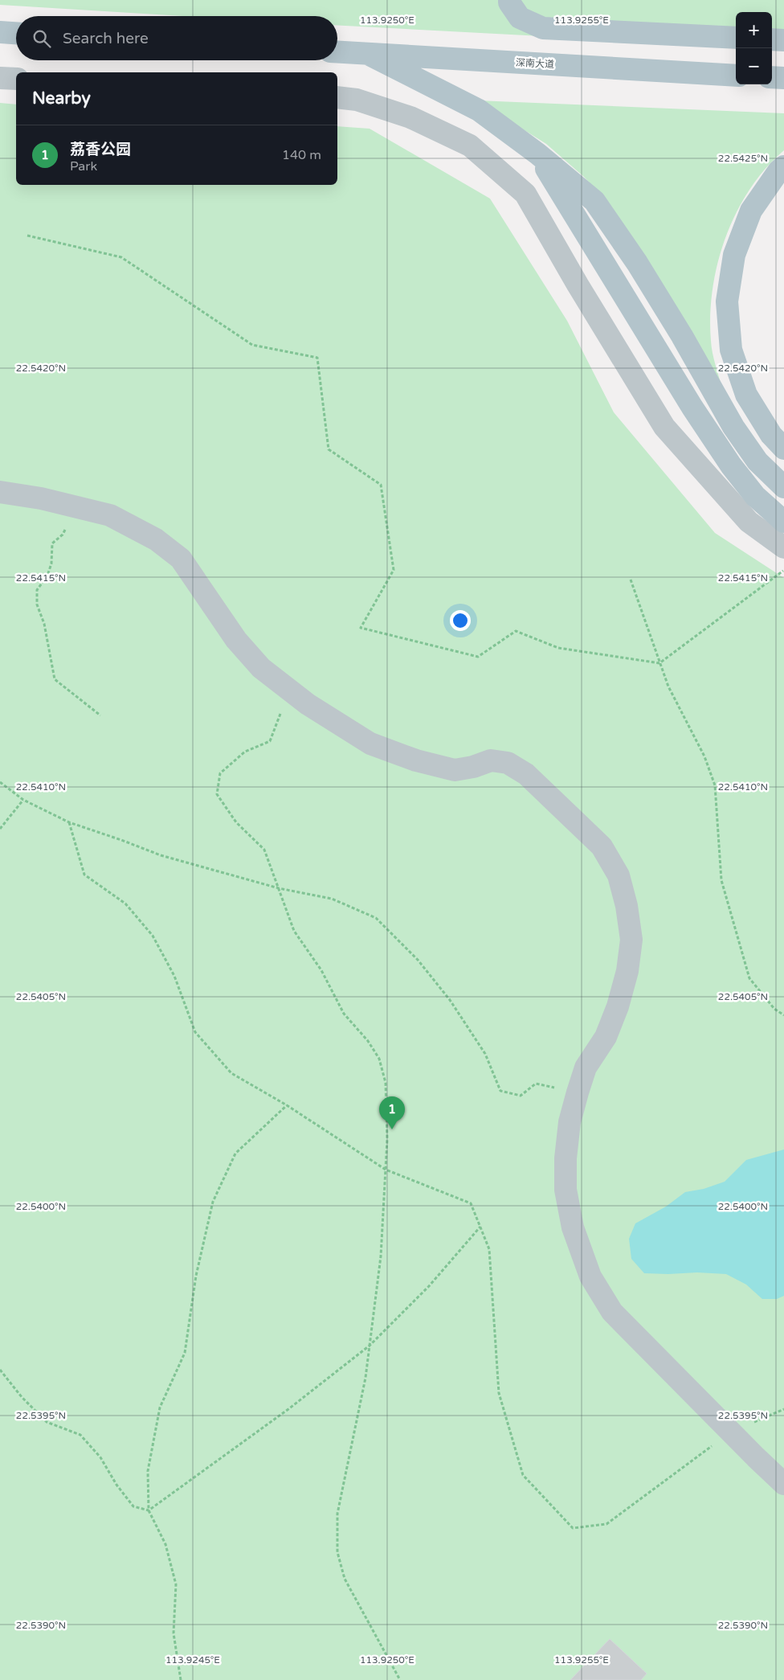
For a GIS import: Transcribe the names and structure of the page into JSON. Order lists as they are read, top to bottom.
{
  "streets": {
    "main road": ["深南大道"]
  },
  "page": {
    "map_buttons": ["+", "−"],
    "search": "Search here",
    "heading": "Nearby",
    "list": [
      {
        "mark": "1",
        "name": "荔香公园",
        "note": "Park",
        "value": "140 m"
      }
    ],
    "pins": "1"
  },
  "coordinates": [
    "113.9250°E",
    "113.9255°E",
    "22.5425°N",
    "22.5420°N",
    "22.5415°N",
    "22.5410°N",
    "22.5405°N",
    "22.5400°N",
    "22.5395°N",
    "22.5390°N",
    "113.9245°E"
  ]
}
